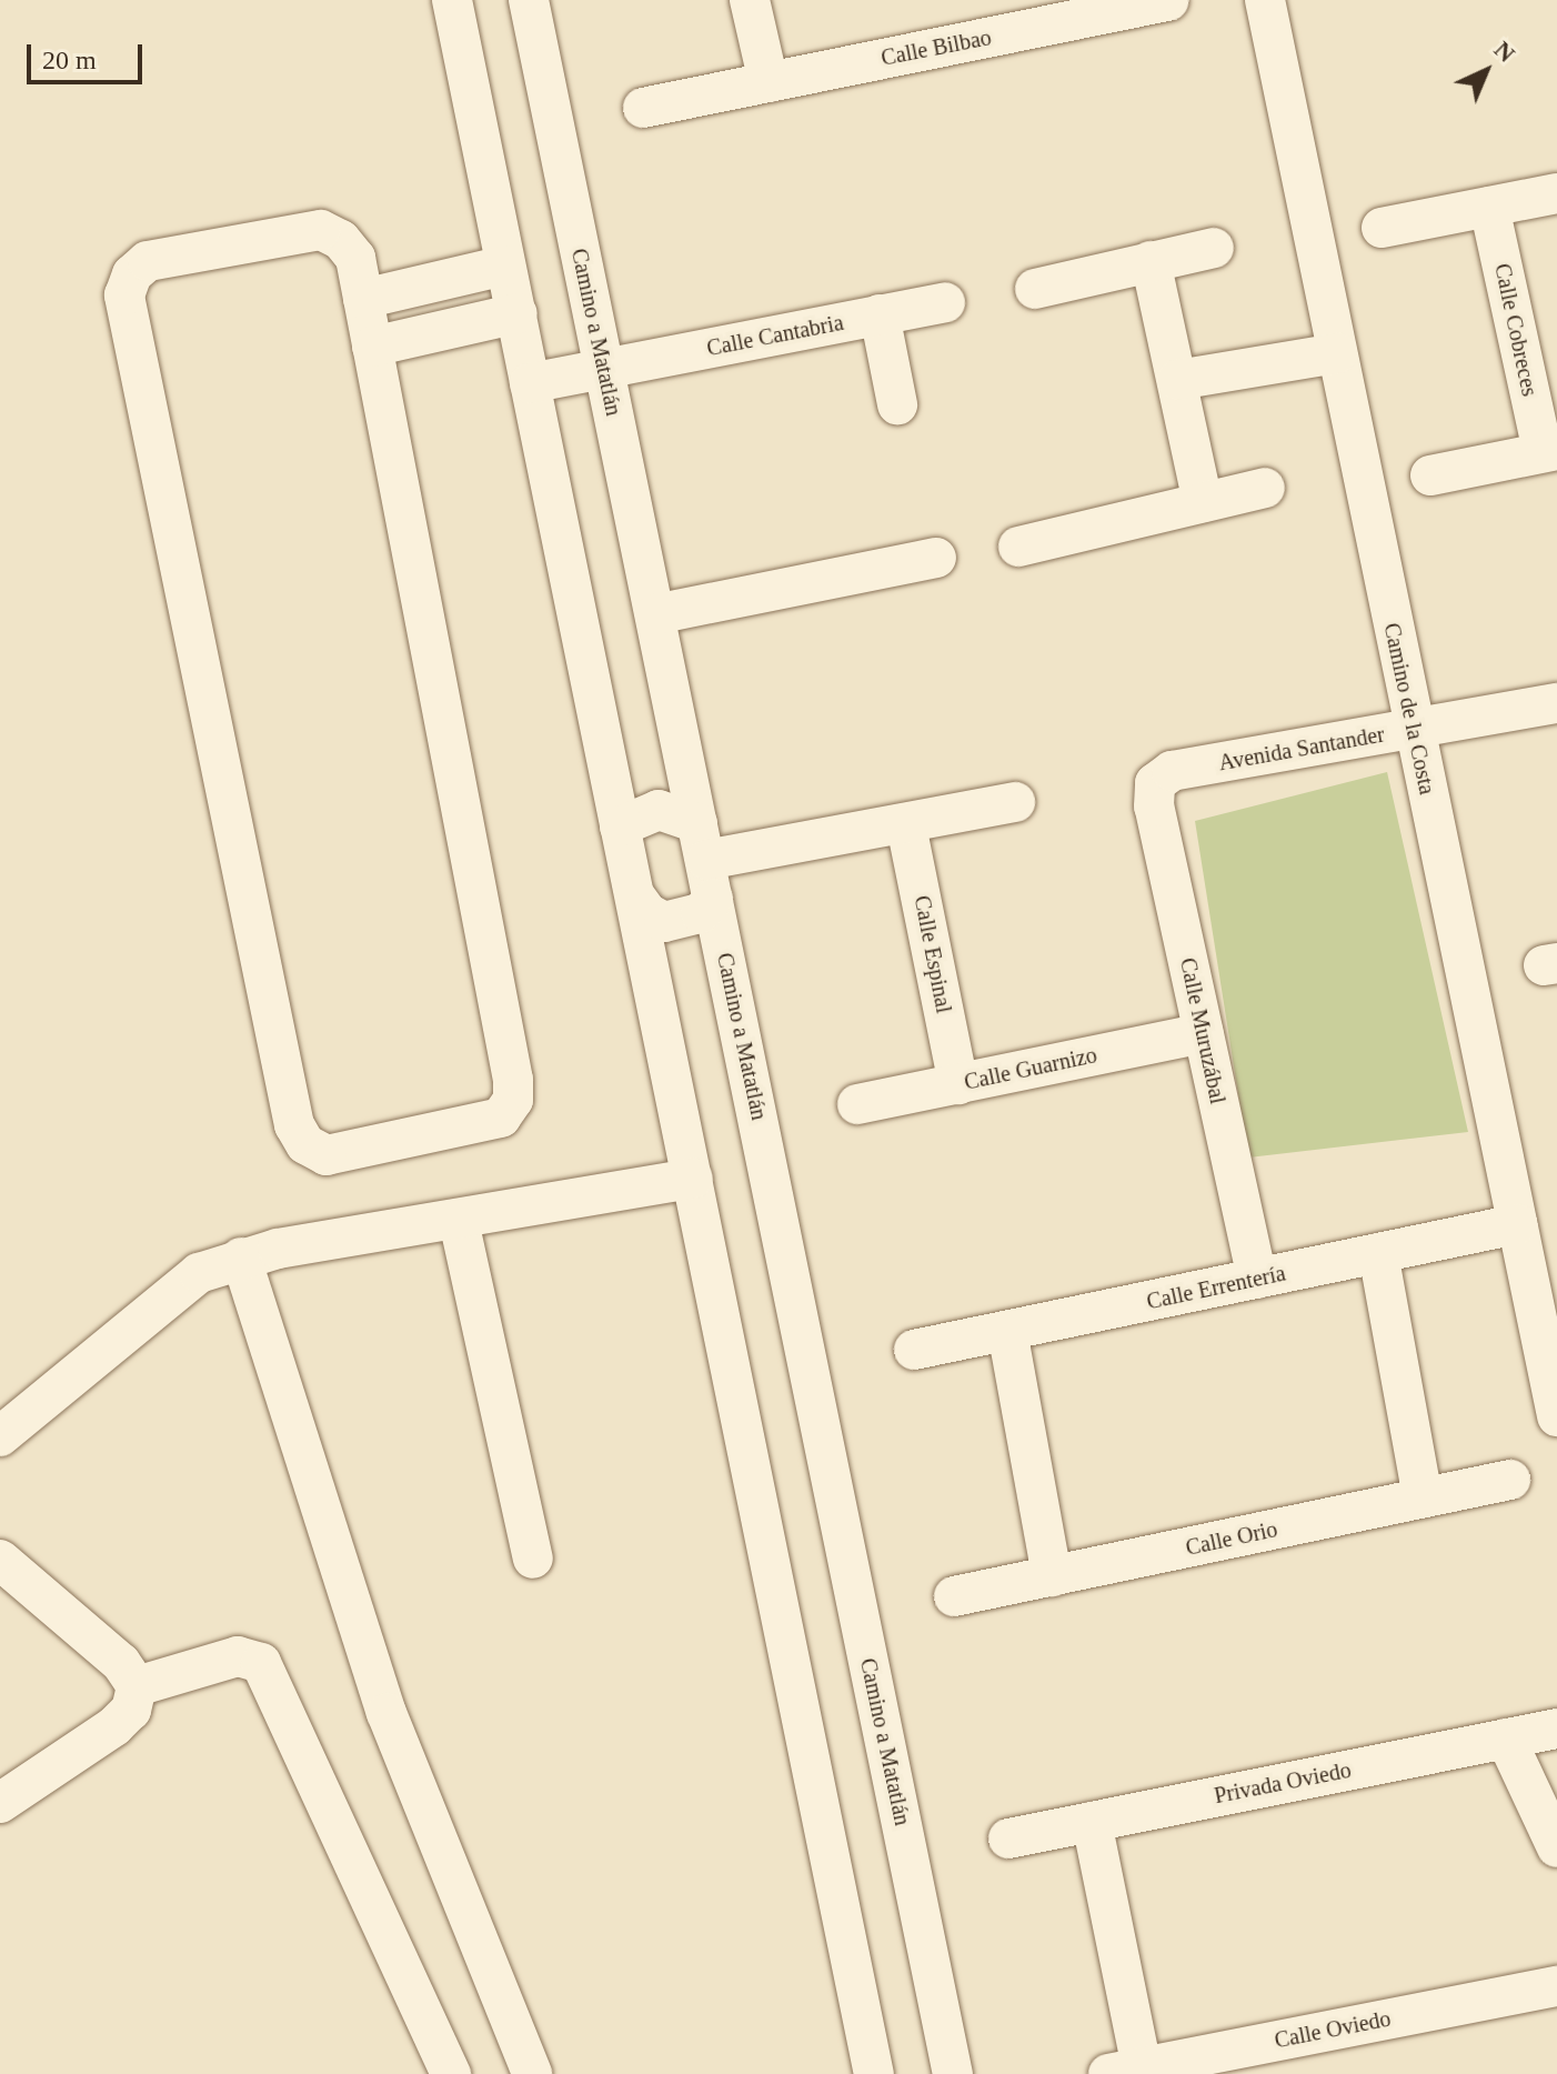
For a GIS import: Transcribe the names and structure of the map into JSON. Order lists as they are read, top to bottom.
{
  "streets": {
    "street": [
      "Calle Bilbao",
      "Calle Cobreces",
      "Camino a Matatlán",
      "Calle Cantabria",
      "Camino de la Costa",
      "Avenida Santander",
      "Calle Espinal",
      "Calle Muruzábal",
      "Calle Guarnizo",
      "Calle Errentería",
      "Calle Orio",
      "Privada Oviedo",
      "Calle Oviedo"
    ]
  },
  "crossings": [
    ["Camino a Matatlán", "Calle Cantabria"],
    ["Camino de la Costa", "Avenida Santander"],
    ["Camino de la Costa", "Calle Errentería"],
    ["Avenida Santander", "Calle Muruzábal"],
    ["Calle Espinal", "Calle Guarnizo"],
    ["Calle Muruzábal", "Calle Guarnizo"],
    ["Calle Muruzábal", "Calle Errentería"]
  ],
  "scale_bar": "20 m",
  "north": "top right"
}
